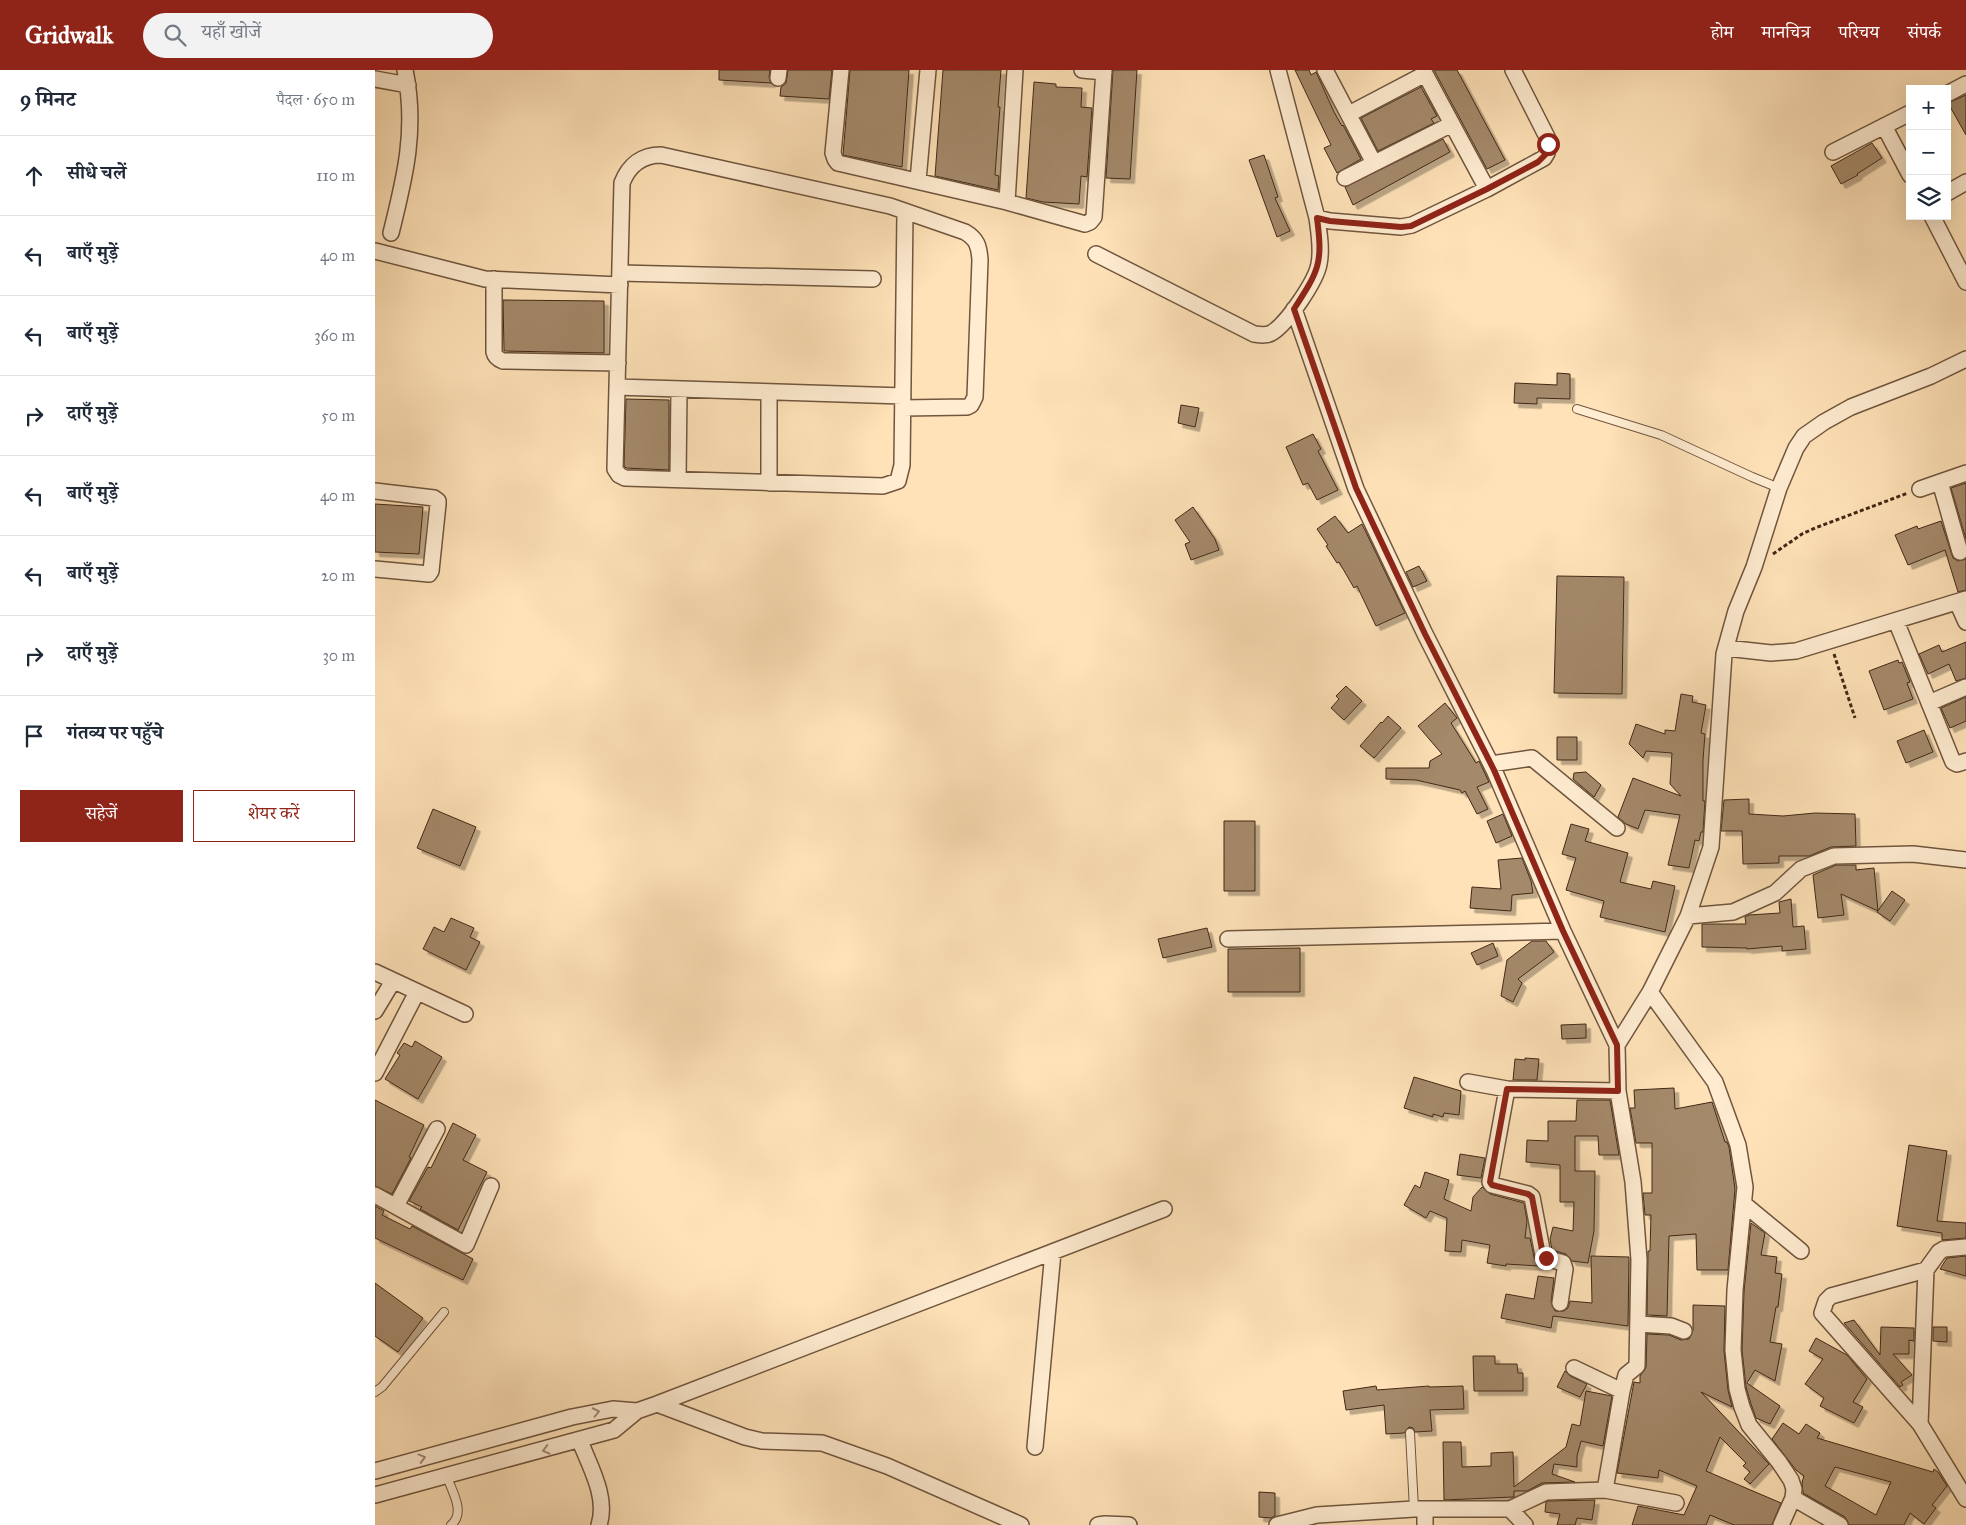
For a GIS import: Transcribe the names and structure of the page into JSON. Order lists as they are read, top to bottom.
{
  "page": {
    "header": "Gridwalk",
    "search": "यहाँ खोजें",
    "nav": [
      "होम",
      "मानचित्र",
      "परिचय",
      "संपर्क"
    ],
    "heading": ["9 मिनट", "पैदल · 650 m"],
    "map_buttons": ["+", "−"],
    "list": [
      ["सीधे चलें", "110 m"],
      ["बाएँ मुड़ें", "40 m"],
      ["बाएँ मुड़ें", "360 m"],
      ["दाएँ मुड़ें", "50 m"],
      ["बाएँ मुड़ें", "40 m"],
      ["बाएँ मुड़ें", "20 m"],
      ["दाएँ मुड़ें", "30 m"],
      "गंतव्य पर पहुँचे"
    ],
    "buttons": ["सहेजें", "शेयर करें"]
  }
}
